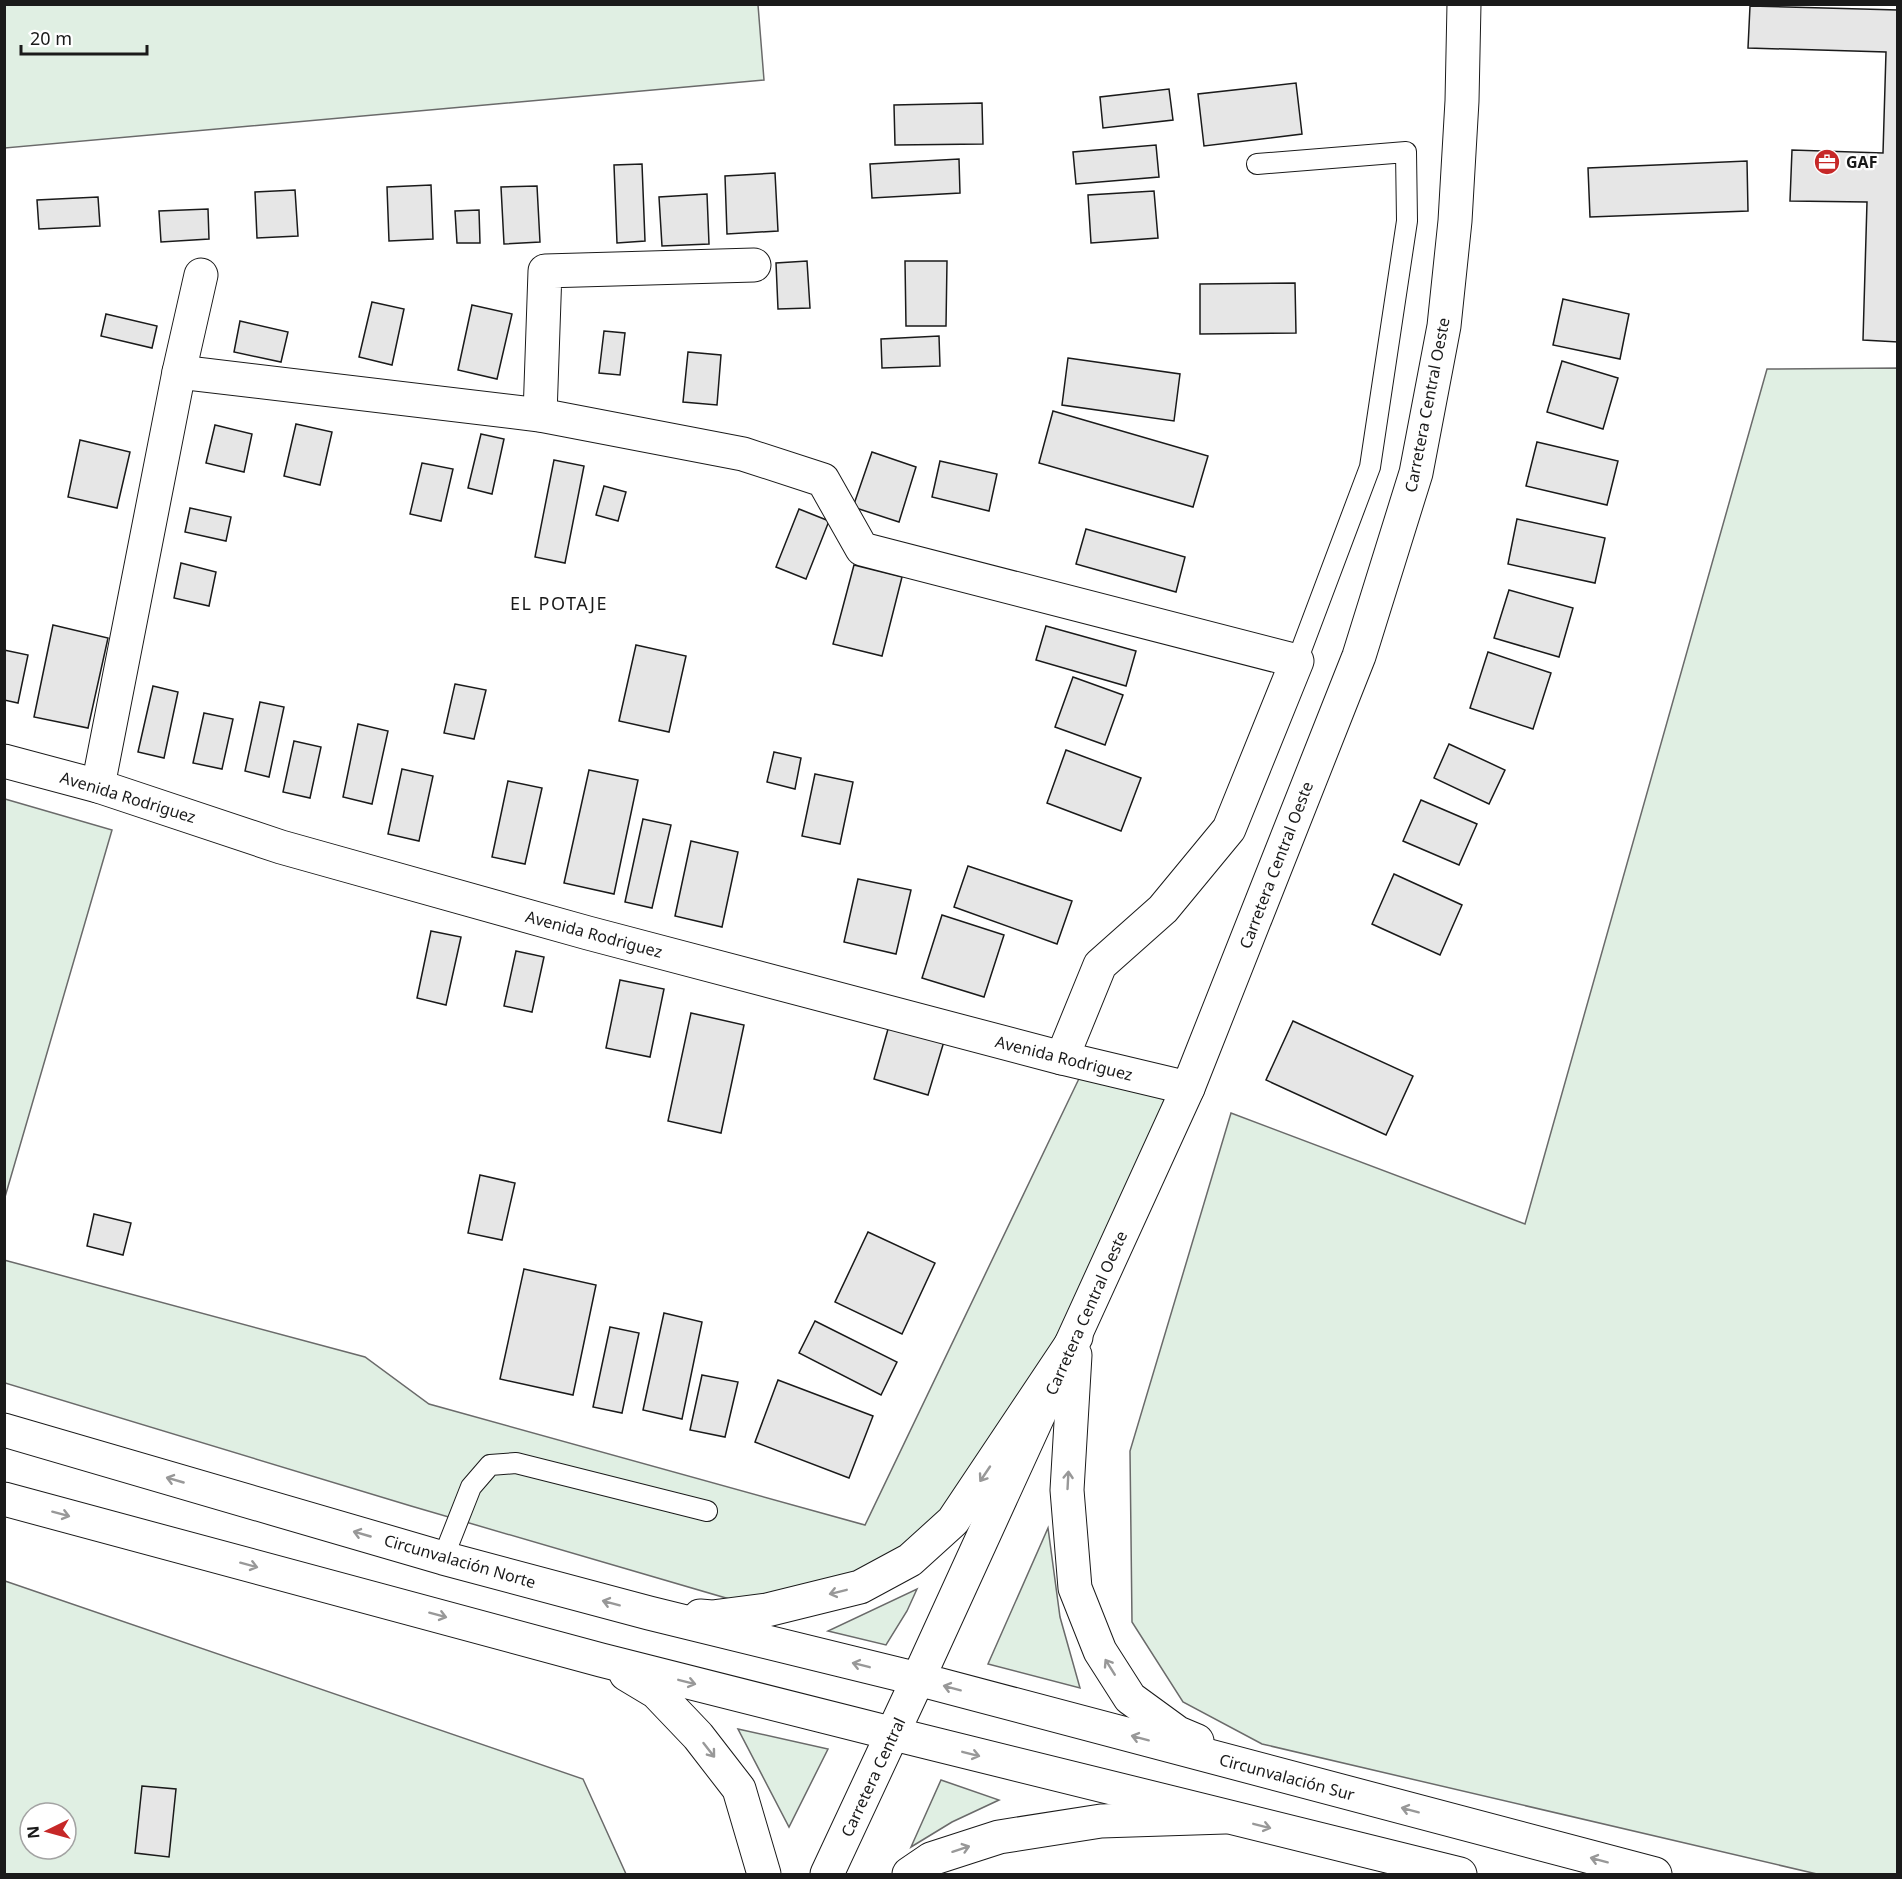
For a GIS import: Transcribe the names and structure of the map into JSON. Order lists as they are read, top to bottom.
{
  "streets": {
    "main road": [
      "Carretera Central Oeste",
      "Avenida Rodriguez",
      "Circunvalación Norte",
      "Carretera Central",
      "Circunvalación Sur"
    ]
  },
  "crossings": [
    ["Carretera Central Oeste", "Avenida Rodriguez"],
    ["Carretera Central Oeste", "Circunvalación Norte"],
    ["Carretera Central Oeste", "Carretera Central"],
    ["Carretera Central Oeste", "Circunvalación Sur"],
    ["Circunvalación Norte", "Carretera Central"],
    ["Circunvalación Norte", "Circunvalación Sur"],
    ["Carretera Central", "Circunvalación Sur"]
  ],
  "districts": ["EL POTAJE"],
  "places": {
    "office": ["GAF"]
  },
  "scale_bar": "20 m",
  "north": "left"
}
